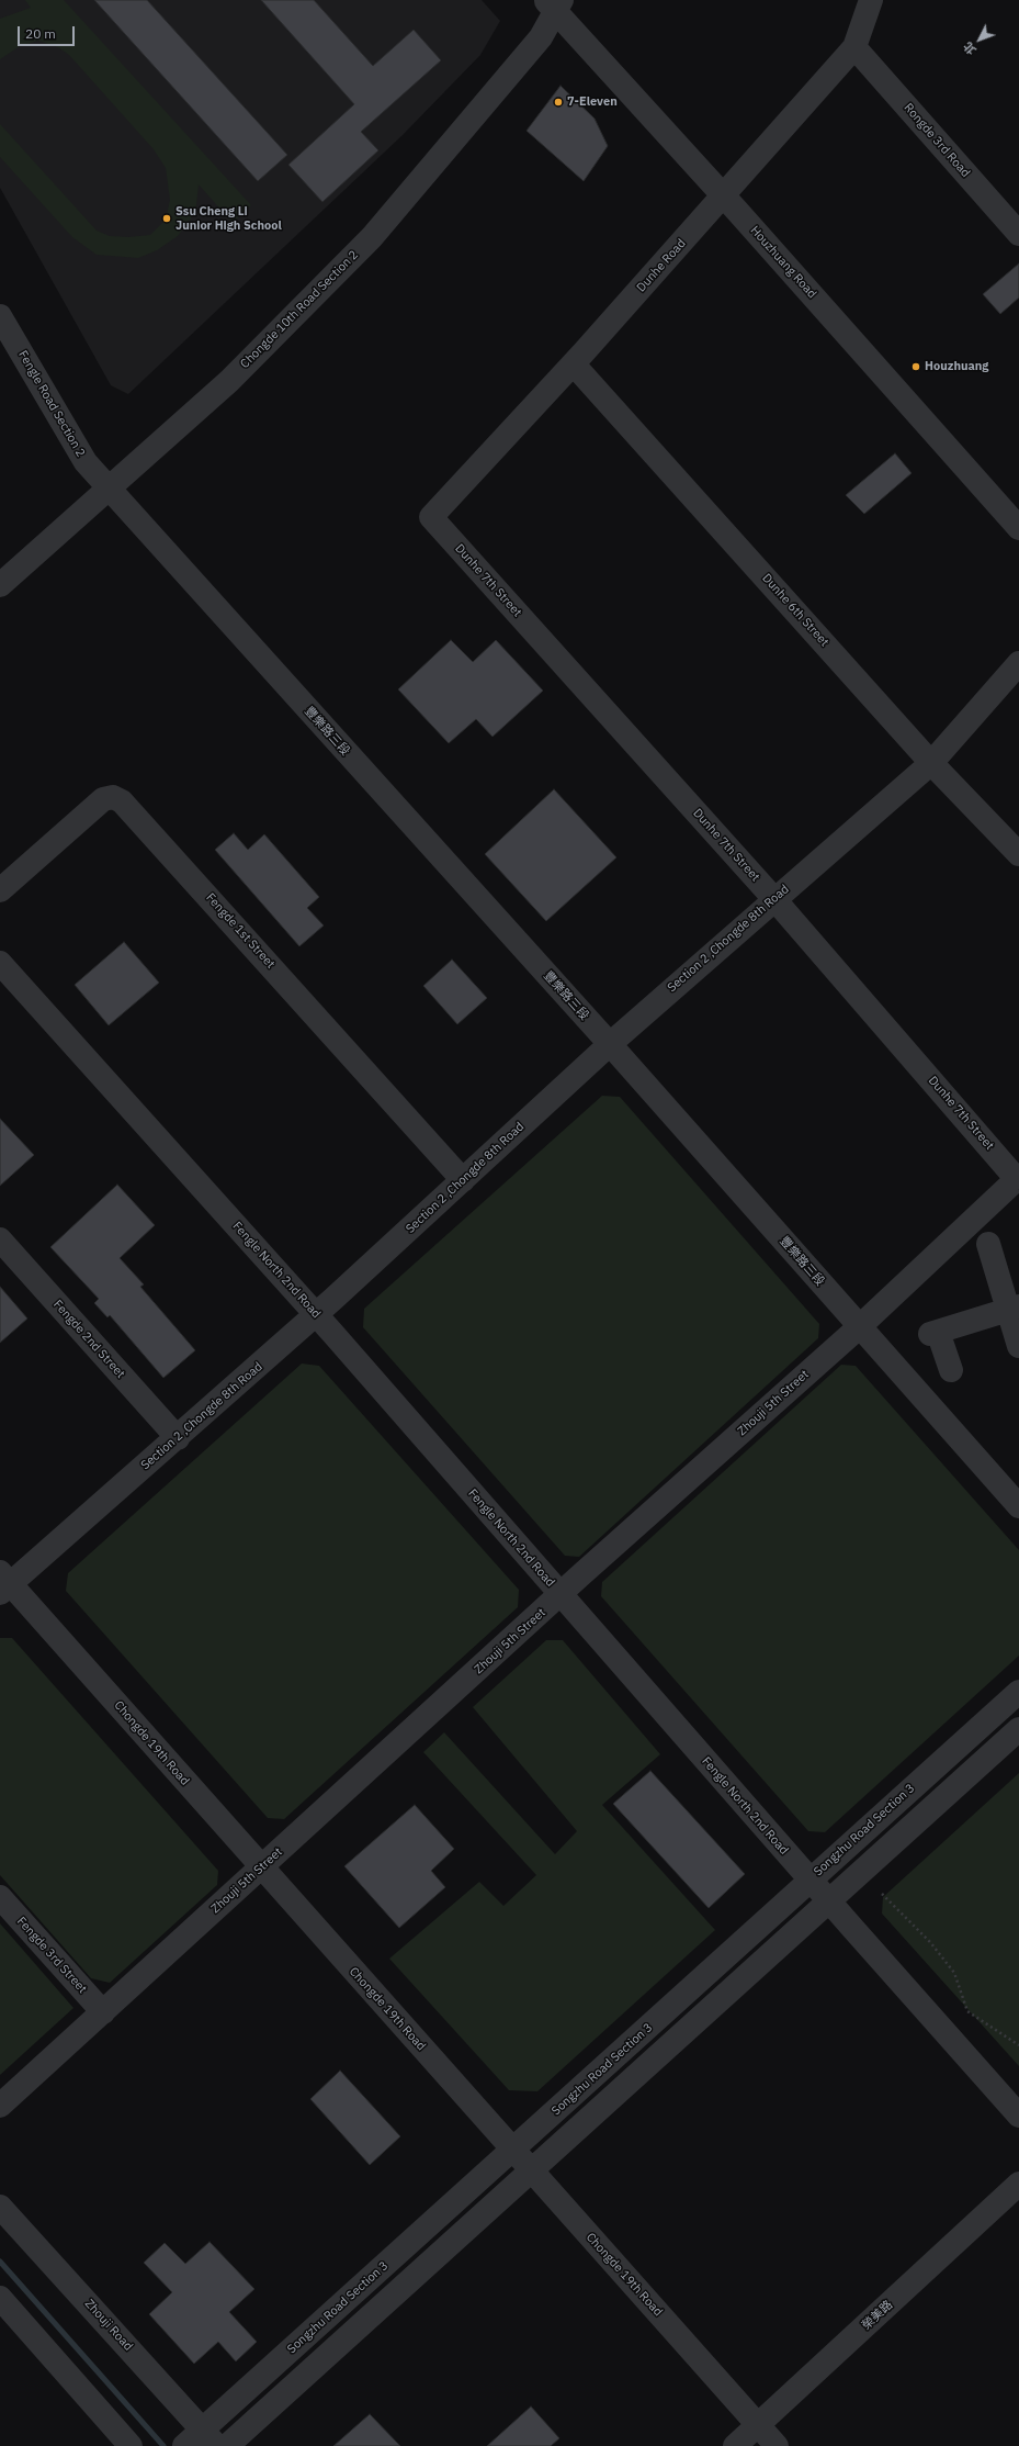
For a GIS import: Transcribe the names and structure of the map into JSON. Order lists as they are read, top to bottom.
{
  "streets": {
    "street": [
      "Rongde 3rd Road",
      "Houzhuang Road",
      "Dunhe Road",
      "Chongde 10th Road Section 2",
      "Fengle Road Section 2",
      "Dunhe 7th Street",
      "Dunhe 6th Street",
      "豐樂路三段",
      "Fengde 1st Street",
      "Section 2 ,Chongde 8th Road",
      "Fengle North 2nd Road",
      "Fengde 2nd Street",
      "Zhouji 5th Street",
      "Chongde 19th Road",
      "Songzhu Road Section 3",
      "Fengde 3rd Street",
      "榮美路",
      "Zhouji Road"
    ]
  },
  "crossings": [
    ["Rongde 3rd Road", "Dunhe Road"],
    ["Houzhuang Road", "Dunhe Road"],
    ["Houzhuang Road", "Chongde 10th Road Section 2"],
    ["Dunhe Road", "Dunhe 7th Street"],
    ["Dunhe Road", "Dunhe 6th Street"],
    ["Chongde 10th Road Section 2", "Fengle Road Section 2"],
    ["Chongde 10th Road Section 2", "豐樂路三段"],
    ["Fengle Road Section 2", "豐樂路三段"],
    ["Dunhe 7th Street", "Section 2 ,Chongde 8th Road"],
    ["Dunhe 7th Street", "Zhouji 5th Street"],
    ["Dunhe 6th Street", "Section 2 ,Chongde 8th Road"],
    ["豐樂路三段", "Section 2 ,Chongde 8th Road"],
    ["豐樂路三段", "Zhouji 5th Street"],
    ["Fengde 1st Street", "Section 2 ,Chongde 8th Road"],
    ["Section 2 ,Chongde 8th Road", "Fengle North 2nd Road"],
    ["Section 2 ,Chongde 8th Road", "Fengde 2nd Street"],
    ["Section 2 ,Chongde 8th Road", "Chongde 19th Road"],
    ["Fengle North 2nd Road", "Zhouji 5th Street"],
    ["Fengle North 2nd Road", "Songzhu Road Section 3"],
    ["Zhouji 5th Street", "Chongde 19th Road"],
    ["Zhouji 5th Street", "Fengde 3rd Street"],
    ["Chongde 19th Road", "Songzhu Road Section 3"],
    ["Chongde 19th Road", "榮美路"],
    ["Songzhu Road Section 3", "Zhouji Road"]
  ],
  "places": ["7-Eleven", "Ssu Cheng Li Junior High School", "Houzhuang"],
  "scale_bar": "20 m",
  "north": "bottom left"
}
